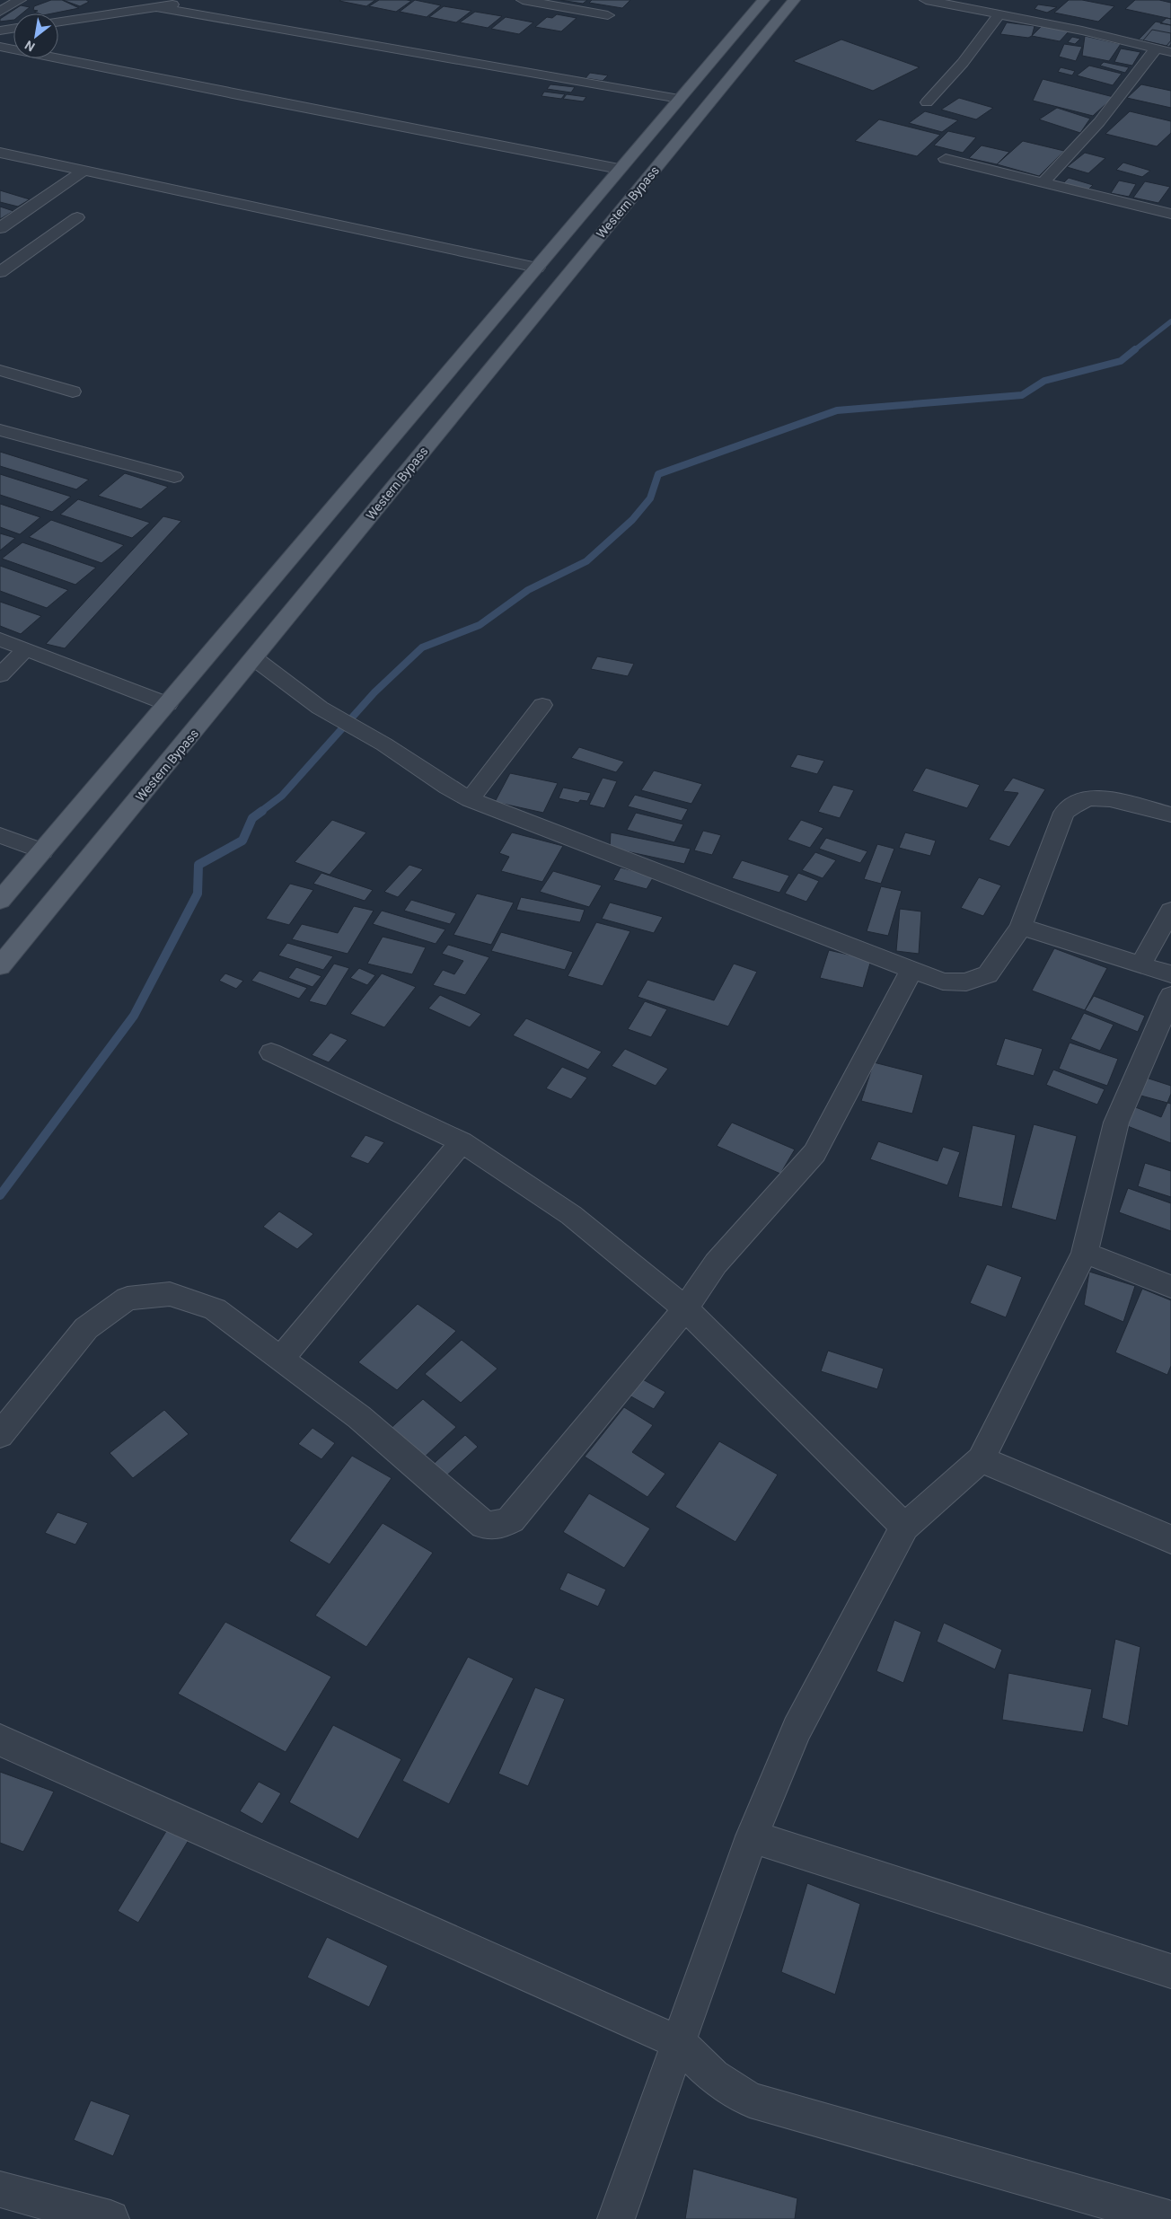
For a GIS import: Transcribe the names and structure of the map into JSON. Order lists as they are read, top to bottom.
{
  "streets": {
    "main road": ["Western Bypass"]
  },
  "north": "bottom left"
}
